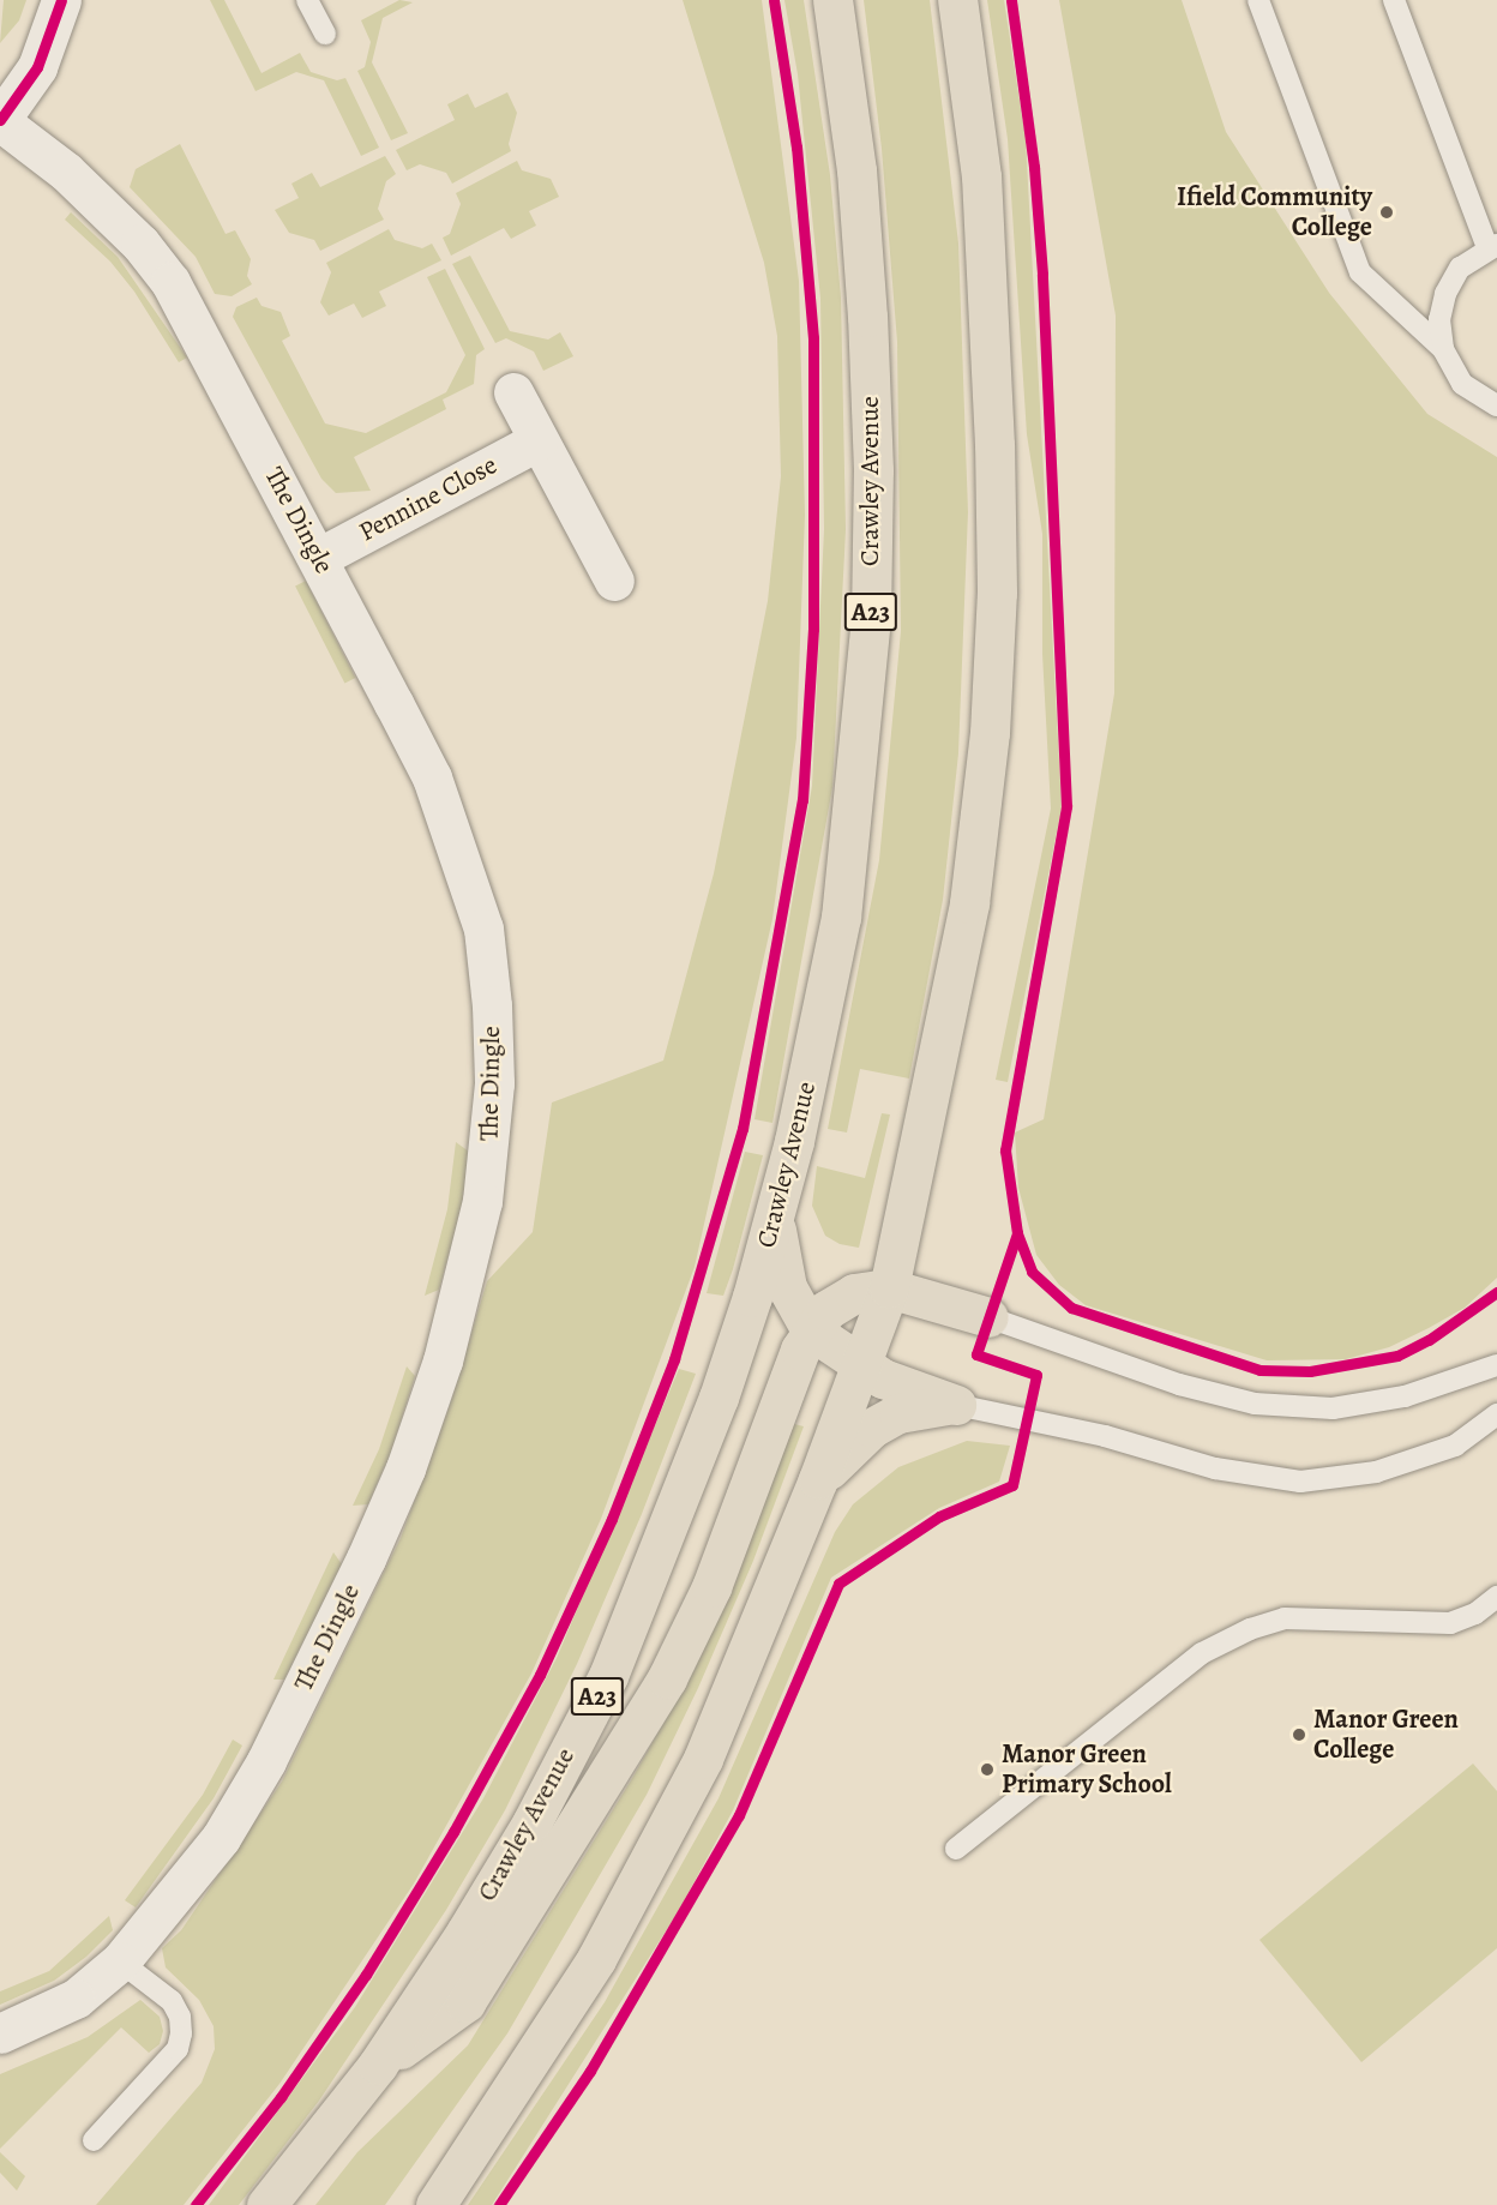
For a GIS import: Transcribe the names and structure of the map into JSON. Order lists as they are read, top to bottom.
{
  "streets": {
    "main road": ["Crawley Avenue", "A23"],
    "street": ["Pennine Close", "The Dingle"]
  },
  "crossings": [
    ["Pennine Close", "The Dingle"]
  ],
  "places": ["Ifield Community College", "Manor Green College", "Manor Green Primary School"]
}
